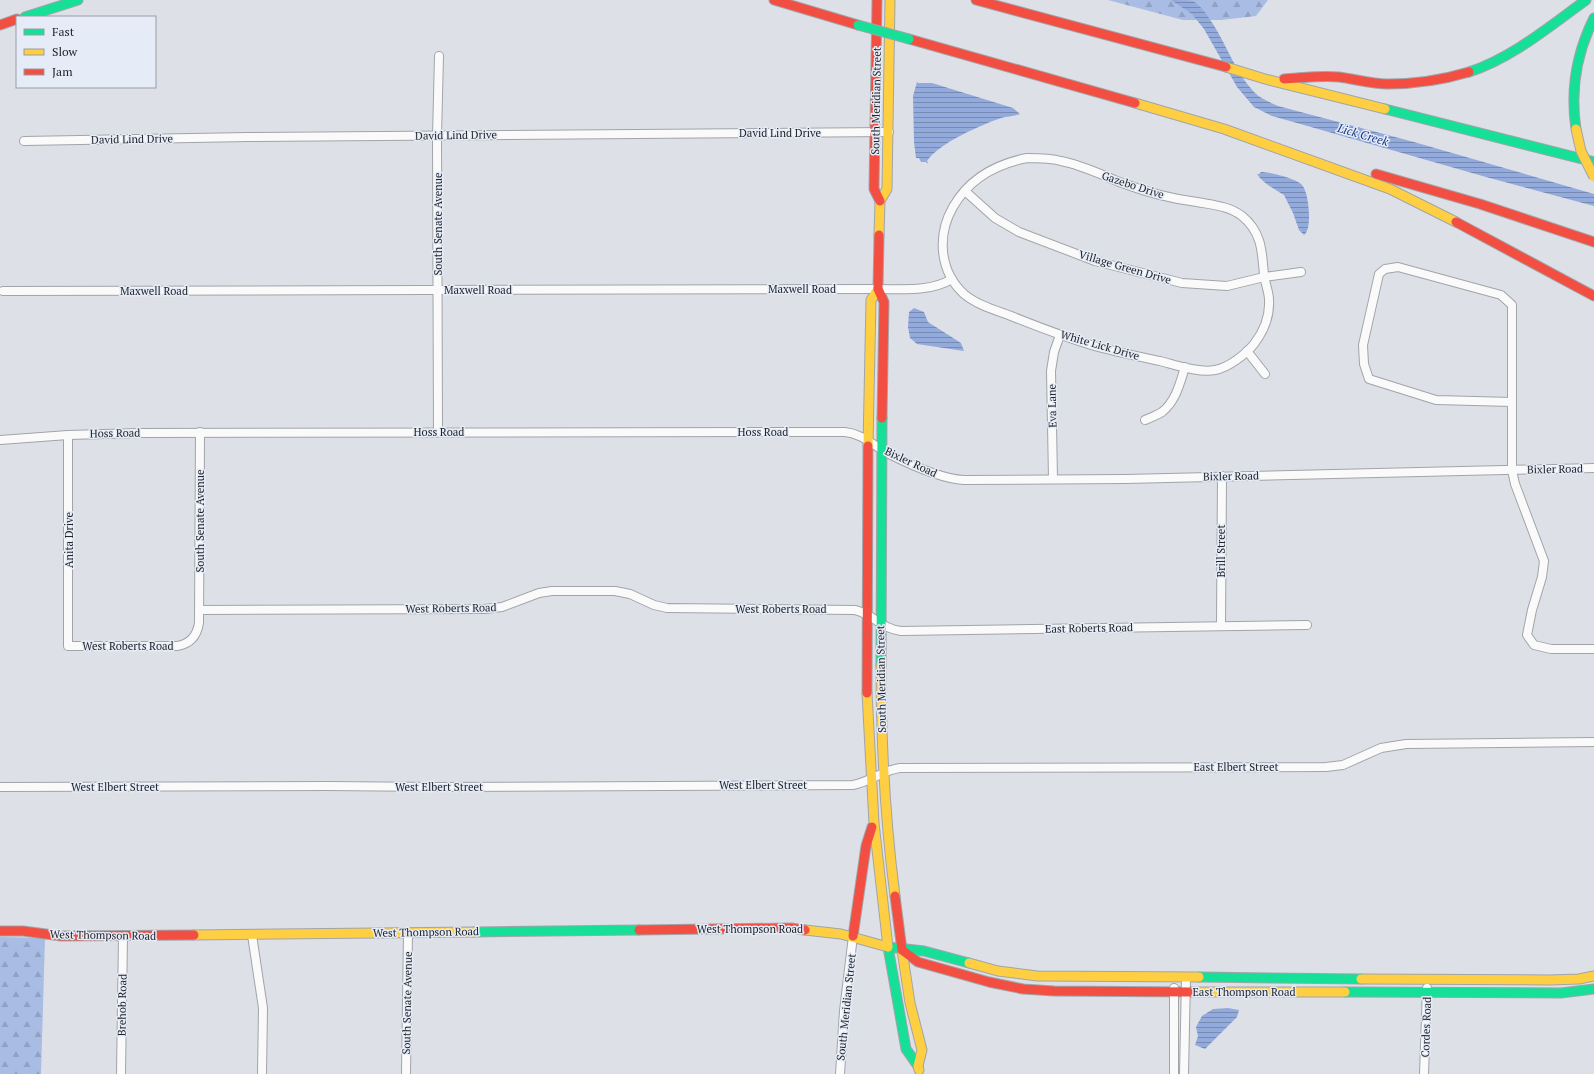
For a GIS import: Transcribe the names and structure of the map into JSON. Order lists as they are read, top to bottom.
{
  "streets": {
    "main road": ["South Meridian Street", "West Thompson Road", "East Thompson Road"],
    "street": [
      "David Lind Drive",
      "Gazebo Drive",
      "South Senate Avenue",
      "Village Green Drive",
      "Maxwell Road",
      "White Lick Drive",
      "Eva Lane",
      "Hoss Road",
      "Bixler Road",
      "Anita Drive",
      "Brill Street",
      "West Roberts Road",
      "East Roberts Road",
      "East Elbert Street",
      "West Elbert Street",
      "Brehob Road",
      "Cordes Road"
    ]
  },
  "crossings": [
    ["South Meridian Street", "David Lind Drive"],
    ["South Meridian Street", "Maxwell Road"],
    ["South Meridian Street", "Hoss Road"],
    ["South Meridian Street", "Bixler Road"],
    ["South Meridian Street", "West Roberts Road"],
    ["South Meridian Street", "East Roberts Road"],
    ["South Meridian Street", "East Elbert Street"],
    ["South Meridian Street", "West Elbert Street"],
    ["South Meridian Street", "West Thompson Road"],
    ["South Meridian Street", "East Thompson Road"],
    ["David Lind Drive", "South Senate Avenue"],
    ["Gazebo Drive", "Village Green Drive"],
    ["Gazebo Drive", "White Lick Drive"],
    ["South Senate Avenue", "Maxwell Road"],
    ["South Senate Avenue", "Hoss Road"],
    ["South Senate Avenue", "West Roberts Road"],
    ["South Senate Avenue", "West Thompson Road"],
    ["Village Green Drive", "White Lick Drive"],
    ["Maxwell Road", "White Lick Drive"],
    ["White Lick Drive", "Eva Lane"],
    ["Eva Lane", "Bixler Road"],
    ["Hoss Road", "Bixler Road"],
    ["Hoss Road", "Anita Drive"],
    ["Bixler Road", "Brill Street"],
    ["Anita Drive", "West Roberts Road"],
    ["Brill Street", "East Roberts Road"],
    ["West Roberts Road", "East Roberts Road"],
    ["East Elbert Street", "West Elbert Street"],
    ["West Thompson Road", "East Thompson Road"],
    ["West Thompson Road", "Brehob Road"],
    ["East Thompson Road", "Cordes Road"]
  ],
  "water": ["Lick Creek"],
  "legend": ["Fast", "Slow", "Jam"]
}
